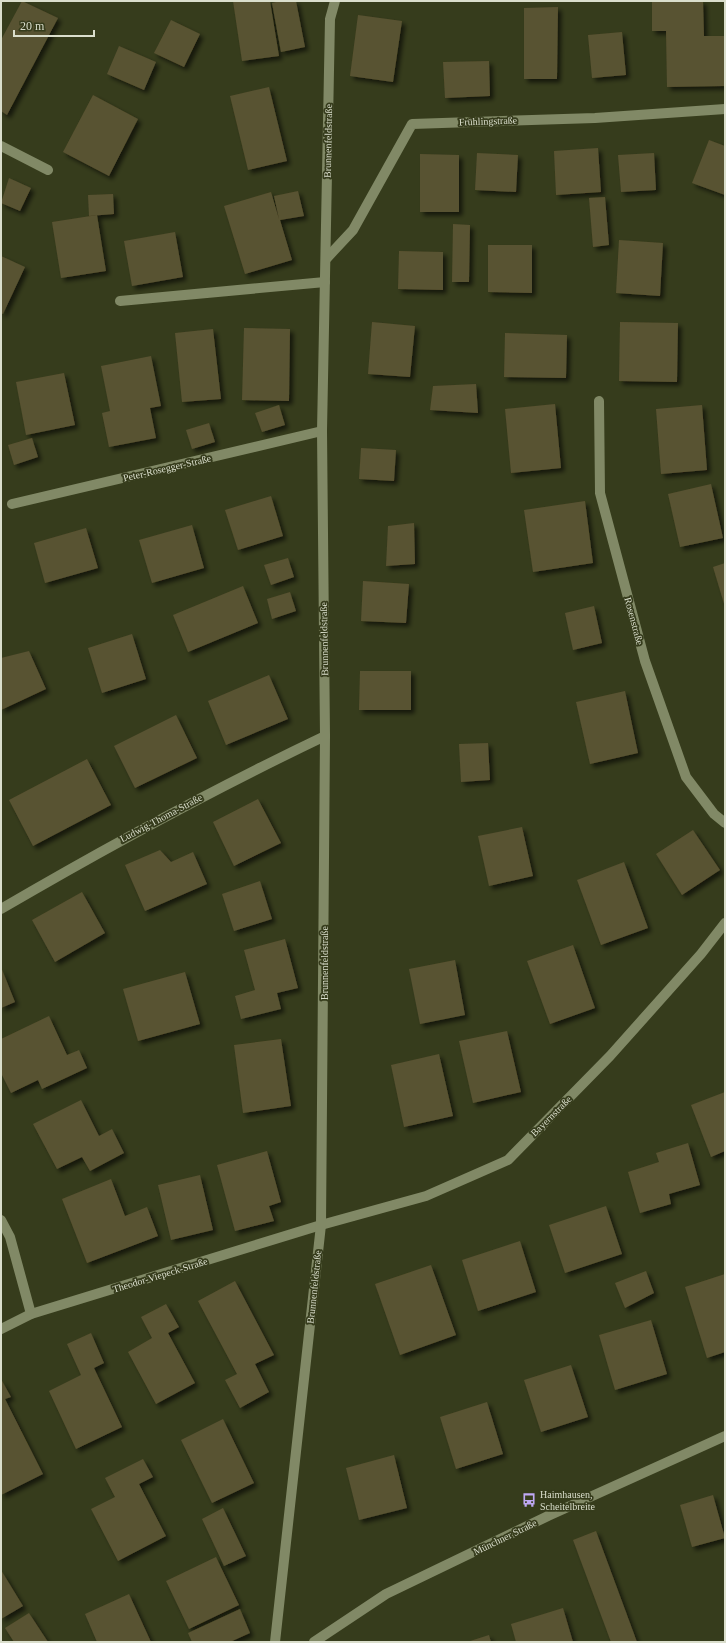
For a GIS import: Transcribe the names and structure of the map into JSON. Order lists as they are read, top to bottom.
{
  "streets": {
    "street": [
      "Frühlingstraße",
      "Brunnenfeldstraße",
      "Peter-Rosegger-Straße",
      "Rosenstraße",
      "Ludwig-Thoma-Straße",
      "Bayernstraße",
      "Theodor-Viepeck-Straße",
      "Münchner Straße"
    ]
  },
  "crossings": [
    ["Frühlingstraße", "Brunnenfeldstraße"],
    ["Brunnenfeldstraße", "Peter-Rosegger-Straße"],
    ["Brunnenfeldstraße", "Ludwig-Thoma-Straße"],
    ["Brunnenfeldstraße", "Bayernstraße"],
    ["Brunnenfeldstraße", "Theodor-Viepeck-Straße"],
    ["Bayernstraße", "Theodor-Viepeck-Straße"]
  ],
  "places": {
    "bus stop": ["Haimhausen, Scheitelbreite"]
  },
  "scale_bar": "20 m"
}
